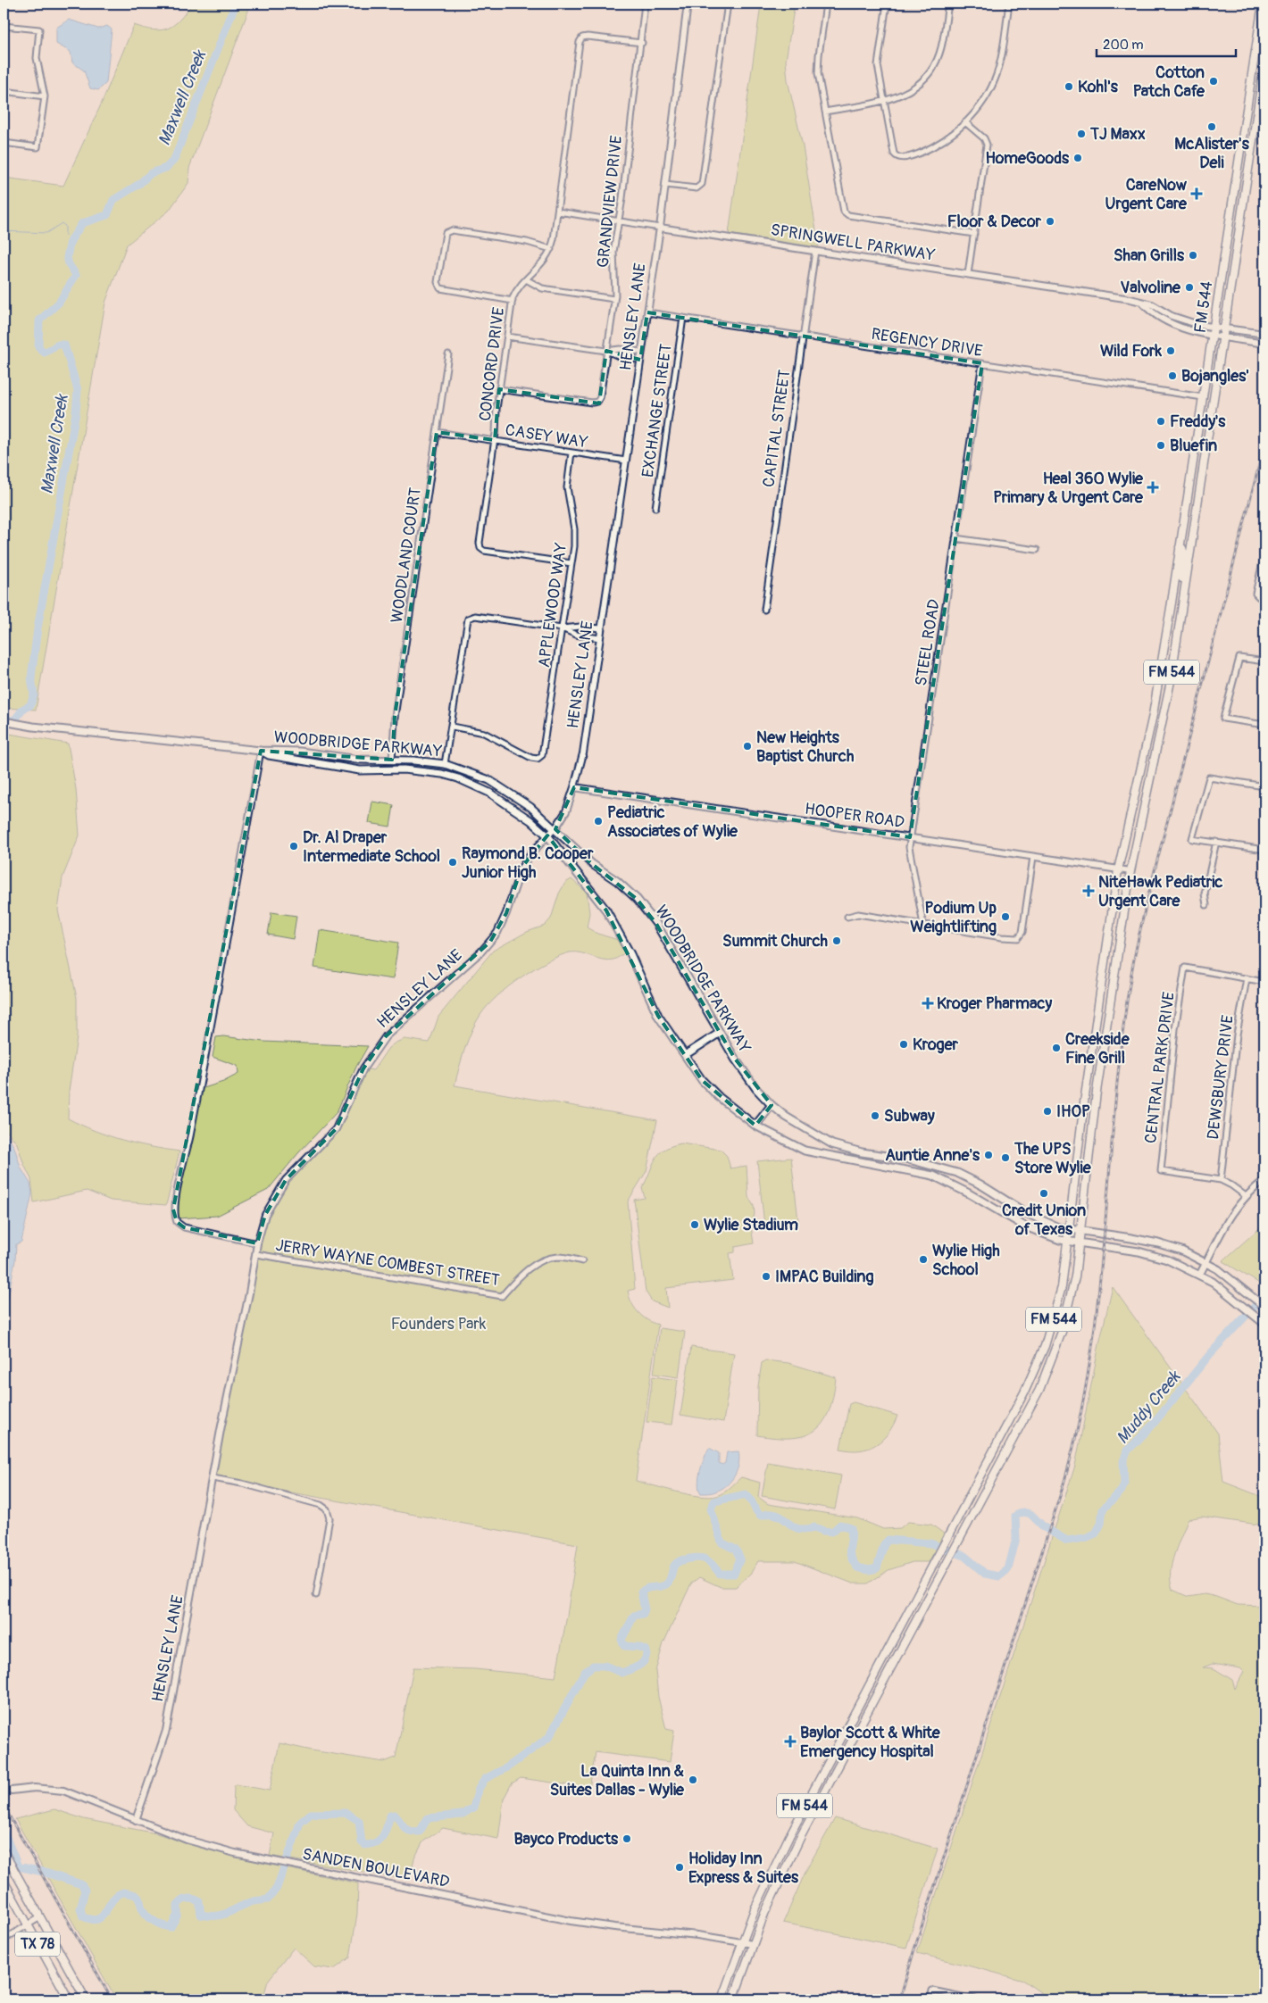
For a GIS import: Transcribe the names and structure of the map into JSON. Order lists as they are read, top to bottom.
{
  "streets": {
    "main road": ["FM 544", "WOODBRIDGE PARKWAY", "TX 78"],
    "street": [
      "GRANDVIEW DRIVE",
      "SPRINGWELL PARKWAY",
      "HENSLEY LANE",
      "REGENCY DRIVE",
      "CONCORD DRIVE",
      "EXCHANGE STREET",
      "CAPITAL STREET",
      "CASEY WAY",
      "WOODLAND COURT",
      "APPLEWOOD WAY",
      "STEEL ROAD",
      "HOOPER ROAD",
      "CENTRAL PARK DRIVE",
      "DEWSBURY DRIVE",
      "JERRY WAYNE COMBEST STREET",
      "SANDEN BOULEVARD"
    ]
  },
  "crossings": [
    ["GRANDVIEW DRIVE", "SPRINGWELL PARKWAY"],
    ["GRANDVIEW DRIVE", "CONCORD DRIVE"],
    ["SPRINGWELL PARKWAY", "FM 544"],
    ["SPRINGWELL PARKWAY", "HENSLEY LANE"],
    ["SPRINGWELL PARKWAY", "CONCORD DRIVE"],
    ["SPRINGWELL PARKWAY", "CAPITAL STREET"],
    ["FM 544", "REGENCY DRIVE"],
    ["FM 544", "WOODBRIDGE PARKWAY"],
    ["FM 544", "HOOPER ROAD"],
    ["FM 544", "SANDEN BOULEVARD"],
    ["HENSLEY LANE", "REGENCY DRIVE"],
    ["HENSLEY LANE", "CASEY WAY"],
    ["HENSLEY LANE", "WOODBRIDGE PARKWAY"],
    ["HENSLEY LANE", "HOOPER ROAD"],
    ["HENSLEY LANE", "JERRY WAYNE COMBEST STREET"],
    ["HENSLEY LANE", "SANDEN BOULEVARD"],
    ["REGENCY DRIVE", "EXCHANGE STREET"],
    ["REGENCY DRIVE", "CAPITAL STREET"],
    ["REGENCY DRIVE", "STEEL ROAD"],
    ["CONCORD DRIVE", "CASEY WAY"],
    ["CONCORD DRIVE", "APPLEWOOD WAY"],
    ["CASEY WAY", "WOODLAND COURT"],
    ["CASEY WAY", "APPLEWOOD WAY"],
    ["WOODLAND COURT", "WOODBRIDGE PARKWAY"],
    ["STEEL ROAD", "HOOPER ROAD"],
    ["CENTRAL PARK DRIVE", "DEWSBURY DRIVE"]
  ],
  "water": ["Maxwell Creek", "Muddy Creek"],
  "parks": ["Founders Park"],
  "places": {
    "other": [
      "Cotton Patch Cafe",
      "Kohl's",
      "McAlister's Deli",
      "TJ Maxx",
      "HomeGoods",
      "Floor & Decor",
      "Shan Grills",
      "Valvoline",
      "Wild Fork",
      "Bojangles'",
      "Freddy's",
      "Bluefin",
      "New Heights Baptist Church",
      "Pediatric Associates of Wylie",
      "Dr. Al Draper Intermediate School",
      "Raymond B. Cooper Junior High",
      "Podium Up Weightlifting",
      "Summit Church",
      "Kroger",
      "Creekside Fine Grill",
      "IHOP",
      "Subway",
      "Auntie Anne's",
      "The UPS Store Wylie",
      "Credit Union of Texas",
      "Wylie Stadium",
      "Wylie High School",
      "IMPAC Building",
      "La Quinta Inn & Suites Dallas - Wylie",
      "Bayco Products",
      "Holiday Inn Express & Suites"
    ],
    "health": [
      "CareNow Urgent Care",
      "Heal 360 Wylie Primary & Urgent Care",
      "NiteHawk Pediatric Urgent Care",
      "Kroger Pharmacy",
      "Baylor Scott & White Emergency Hospital"
    ]
  },
  "scale_bar": "200 m"
}
